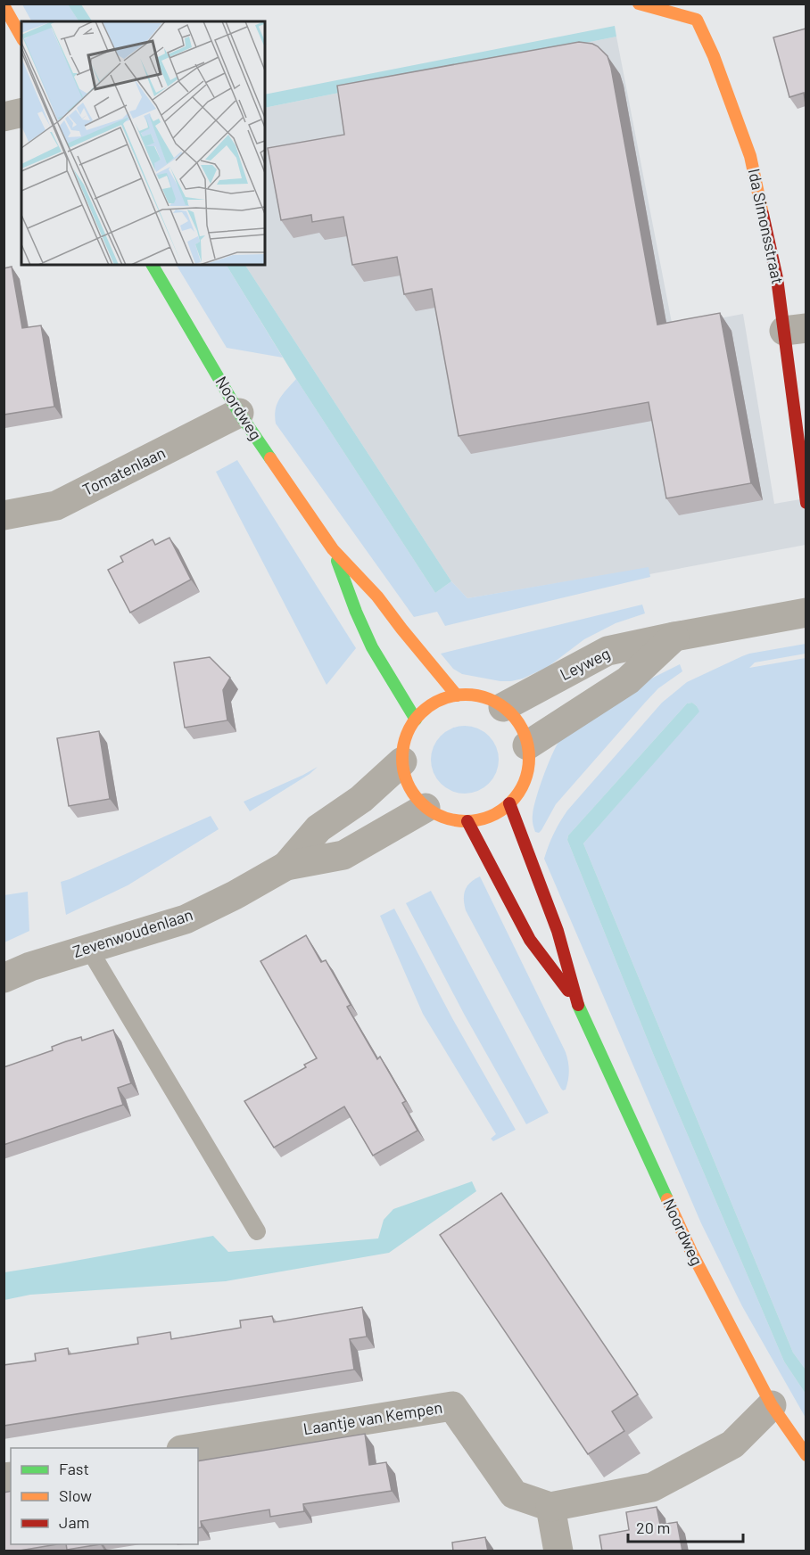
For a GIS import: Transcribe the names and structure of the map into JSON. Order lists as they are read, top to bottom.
{
  "streets": {
    "street": [
      "Ida Simonsstraat",
      "Noordweg",
      "Tomatenlaan",
      "Leyweg",
      "Zevenwoudenlaan",
      "Laantje van Kempen"
    ]
  },
  "crossings": [
    ["Noordweg", "Tomatenlaan"],
    ["Noordweg", "Leyweg"],
    ["Noordweg", "Zevenwoudenlaan"],
    ["Noordweg", "Laantje van Kempen"],
    ["Leyweg", "Zevenwoudenlaan"]
  ],
  "legend": ["Fast", "Slow", "Jam"],
  "scale_bar": "20 m"
}
